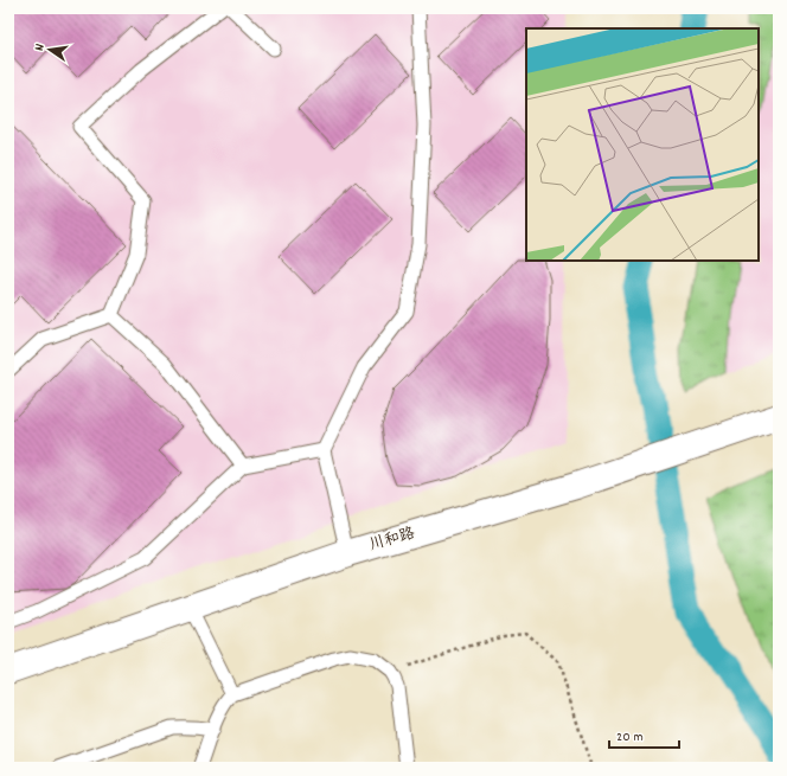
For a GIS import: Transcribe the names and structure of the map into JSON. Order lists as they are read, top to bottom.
{
  "streets": {
    "street": ["川和路"]
  },
  "scale_bar": "20 m",
  "north": "left"
}
